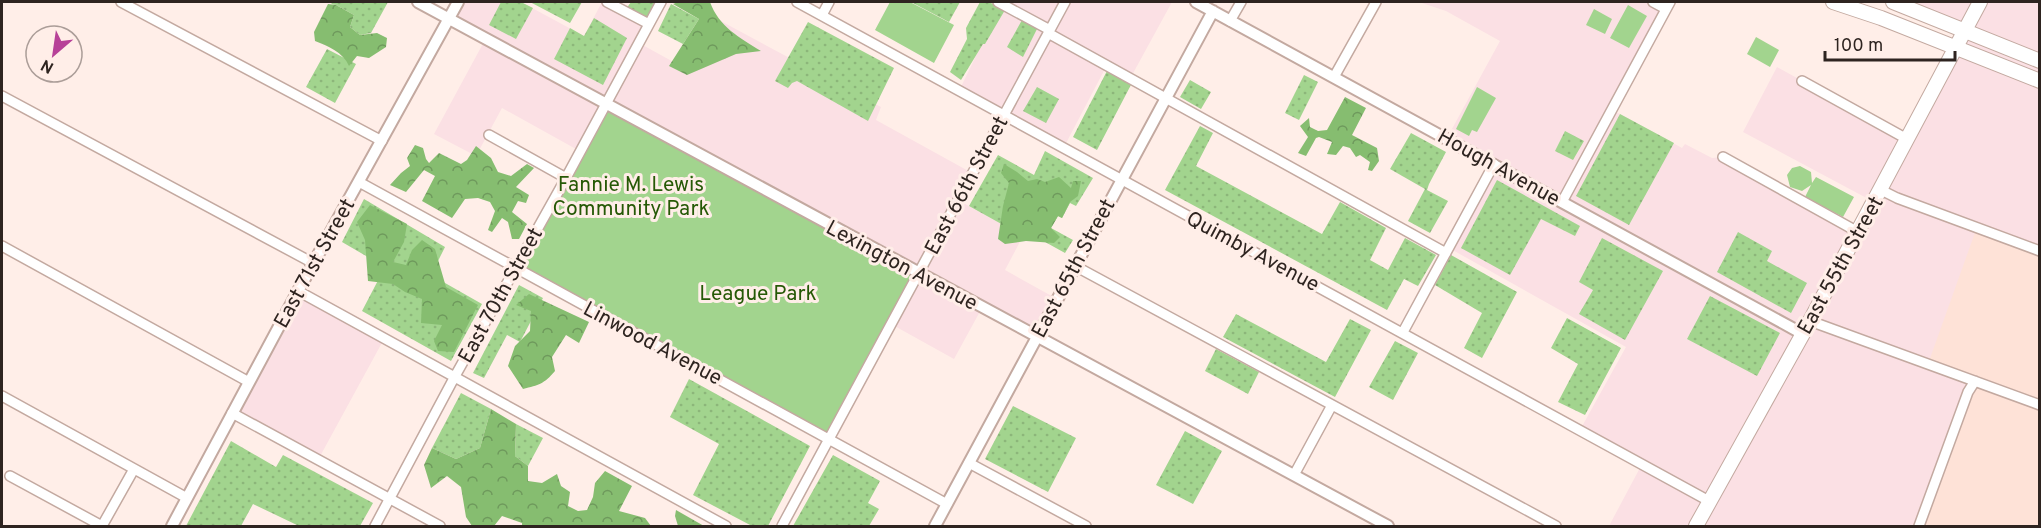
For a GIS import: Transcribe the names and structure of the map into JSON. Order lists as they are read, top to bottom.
{
  "streets": {
    "main road": ["East 55th Street"],
    "street": [
      "Hough Avenue",
      "East 66th Street",
      "Quimby Avenue",
      "East 71st Street",
      "Lexington Avenue",
      "East 65th Street",
      "East 70th Street",
      "Linwood Avenue"
    ]
  },
  "crossings": [
    ["Hough Avenue", "East 55th Street"],
    ["Hough Avenue", "East 65th Street"],
    ["East 66th Street", "Quimby Avenue"],
    ["East 66th Street", "Lexington Avenue"],
    ["East 66th Street", "Linwood Avenue"],
    ["Quimby Avenue", "East 55th Street"],
    ["Quimby Avenue", "East 65th Street"],
    ["East 71st Street", "Lexington Avenue"],
    ["East 71st Street", "Linwood Avenue"],
    ["Lexington Avenue", "East 65th Street"],
    ["Lexington Avenue", "East 70th Street"],
    ["East 65th Street", "Linwood Avenue"],
    ["East 70th Street", "Linwood Avenue"]
  ],
  "parks": ["Fannie M. Lewis Community Park", "League Park"],
  "scale_bar": "100 m",
  "north": "bottom left"
}
